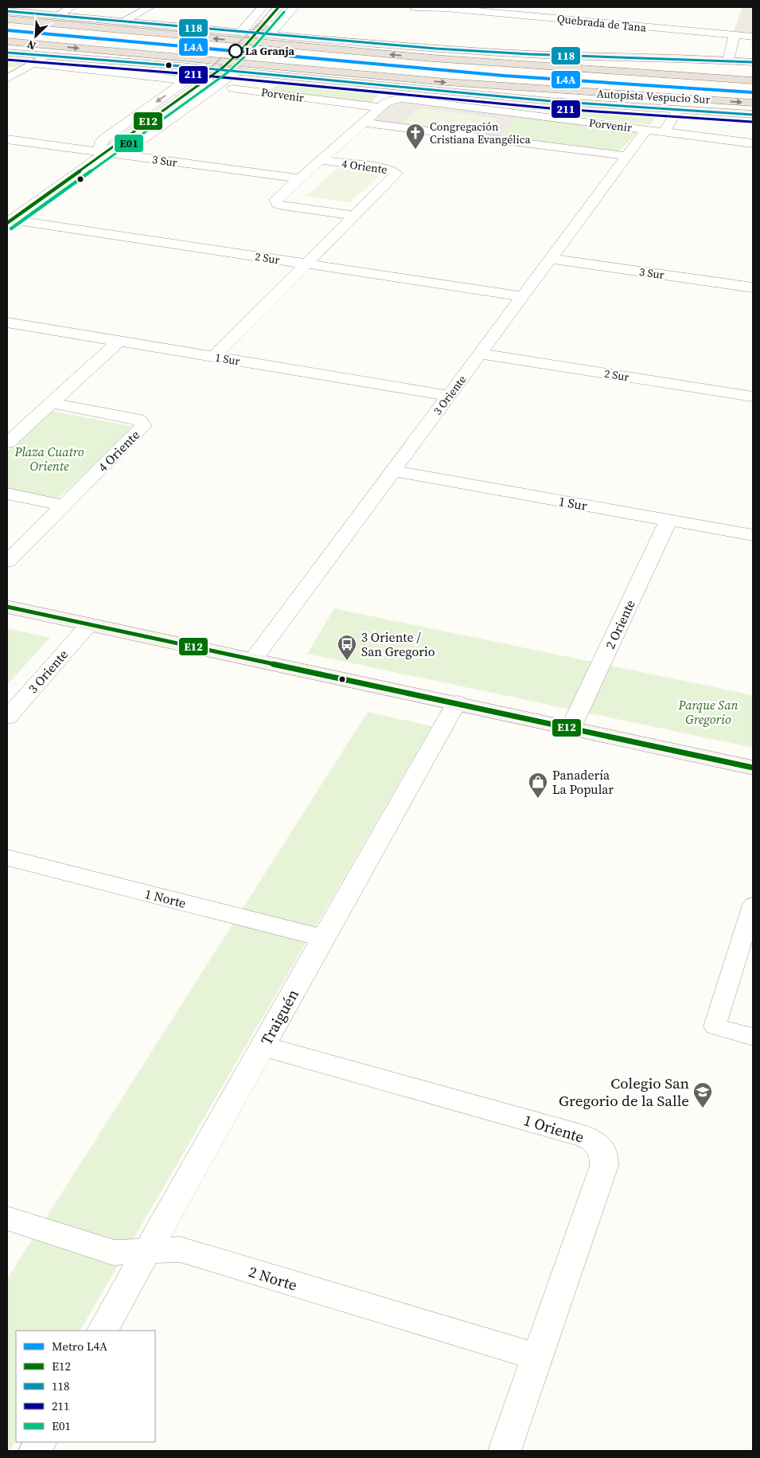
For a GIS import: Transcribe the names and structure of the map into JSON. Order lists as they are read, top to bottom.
{
  "streets": {
    "highway": ["Autopista Vespucio Sur"],
    "street": [
      "Quebrada de Tana",
      "Porvenir",
      "3 Sur",
      "4 Oriente",
      "2 Sur",
      "1 Sur",
      "3 Oriente",
      "2 Oriente",
      "1 Norte",
      "Traiguén",
      "1 Oriente",
      "2 Norte"
    ]
  },
  "crossings": [
    ["Porvenir", "4 Oriente"],
    ["Porvenir", "3 Oriente"],
    ["3 Sur", "4 Oriente"],
    ["3 Sur", "3 Oriente"],
    ["4 Oriente", "2 Sur"],
    ["4 Oriente", "1 Sur"],
    ["2 Sur", "3 Oriente"],
    ["1 Sur", "3 Oriente"],
    ["1 Sur", "2 Oriente"],
    ["1 Norte", "Traiguén"],
    ["Traiguén", "1 Oriente"],
    ["Traiguén", "2 Norte"],
    ["1 Oriente", "2 Norte"]
  ],
  "parks": ["Plaza Cuatro Oriente", "Parque San Gregorio"],
  "places": {
    "other": ["La Granja"],
    "church": ["Congregación Cristiana Evangélica"],
    "bus stop": ["3 Oriente / San Gregorio"],
    "shop": ["Panadería La Popular"],
    "school or university": ["Colegio San Gregorio de la Salle"]
  },
  "lines": [
    "transit line E12",
    "transit line 118",
    "transit line E01",
    "metro line L4A",
    "transit line 211"
  ],
  "legend": [
    "Metro L4A",
    "E12",
    "118",
    "211",
    "E01"
  ],
  "north": "bottom left"
}
